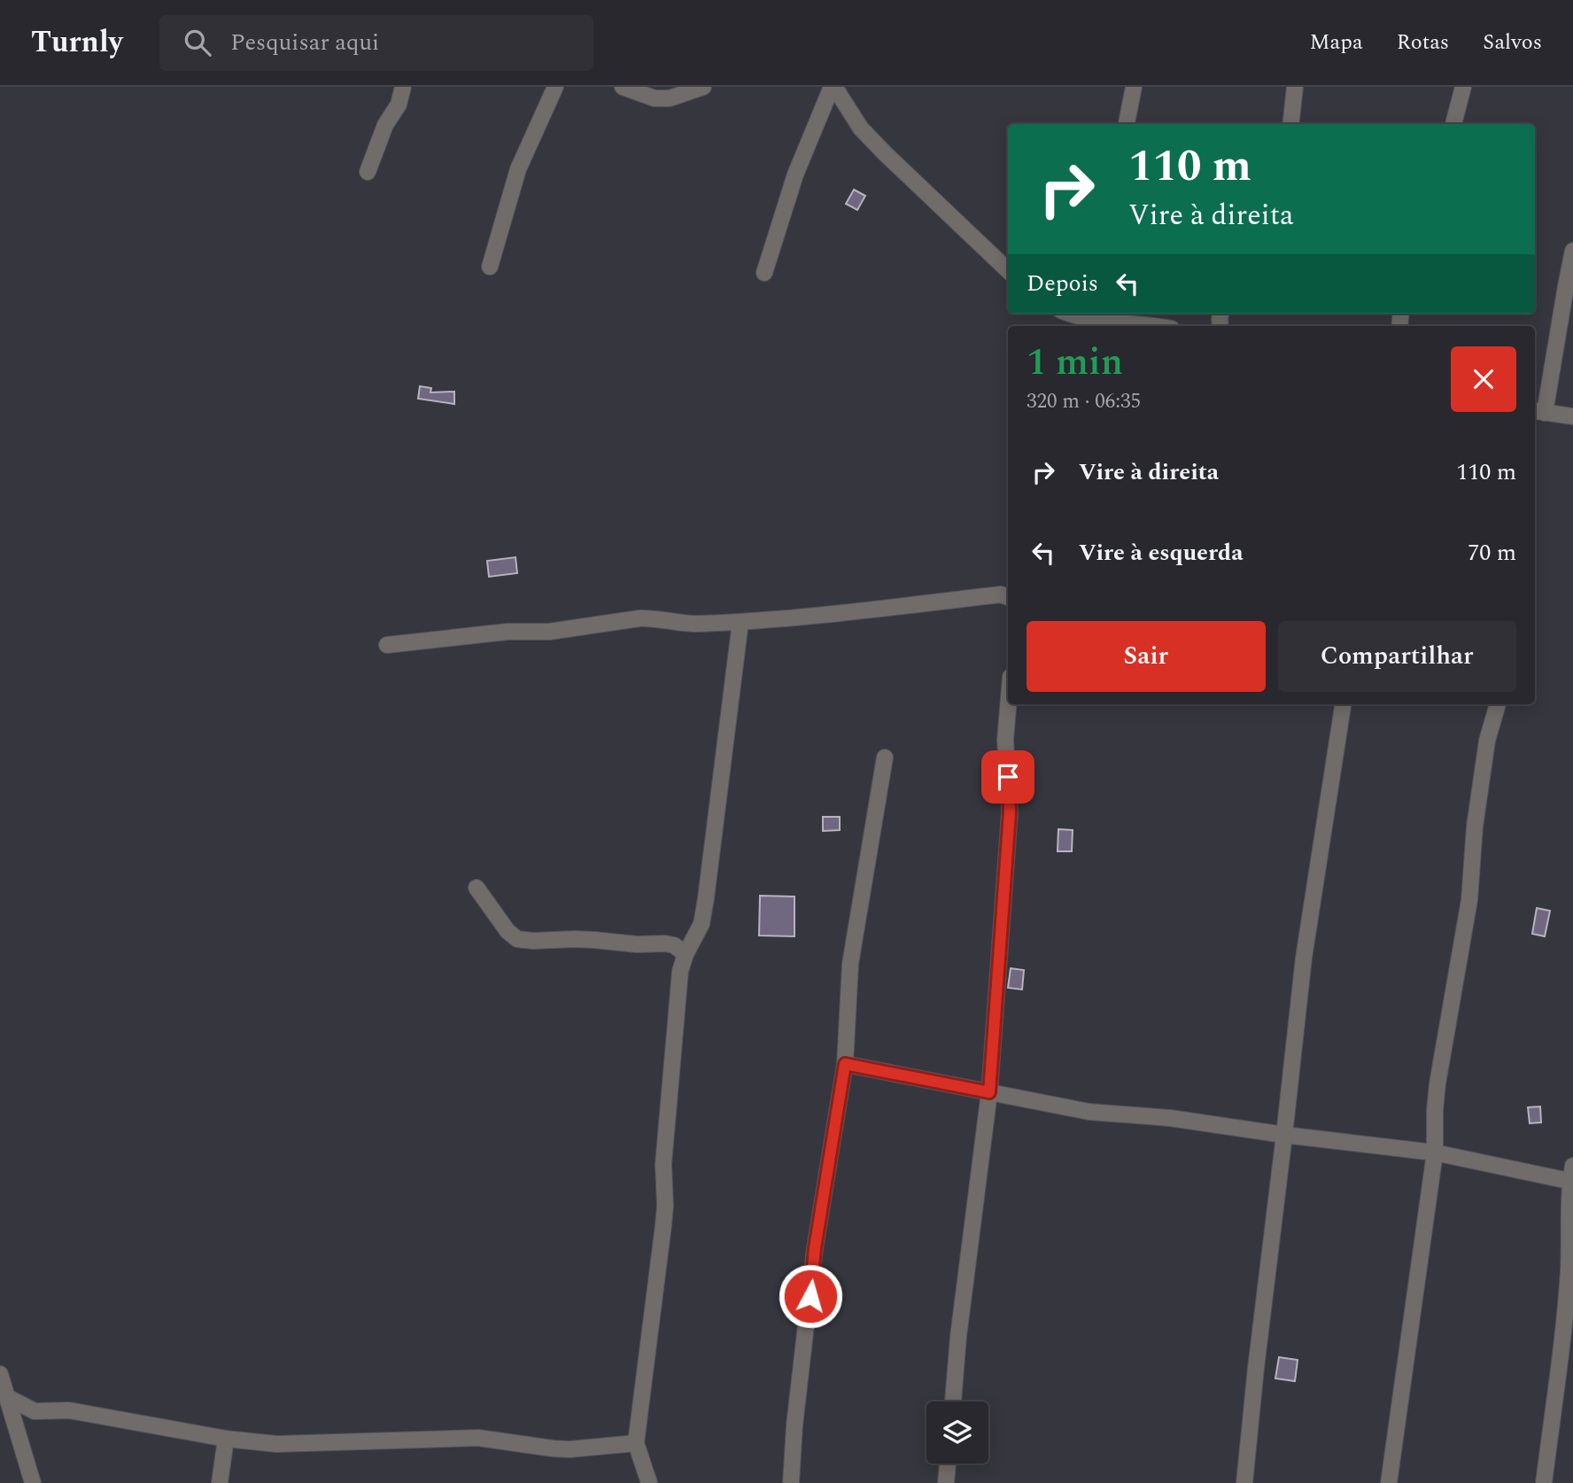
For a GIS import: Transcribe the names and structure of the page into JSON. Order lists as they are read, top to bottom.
{
  "page": {
    "header": "Turnly",
    "search": "Pesquisar aqui",
    "nav": ["Mapa", "Rotas", "Salvos"],
    "turn": ["110 m", "Vire à direita"],
    "then": "Depois",
    "heading": ["1 min", "320 m · 06:35"],
    "list": [
      {
        "name": "Vire à direita",
        "value": "110 m"
      },
      {
        "name": "Vire à esquerda",
        "value": "70 m"
      }
    ],
    "buttons": ["Sair", "Compartilhar"]
  }
}
